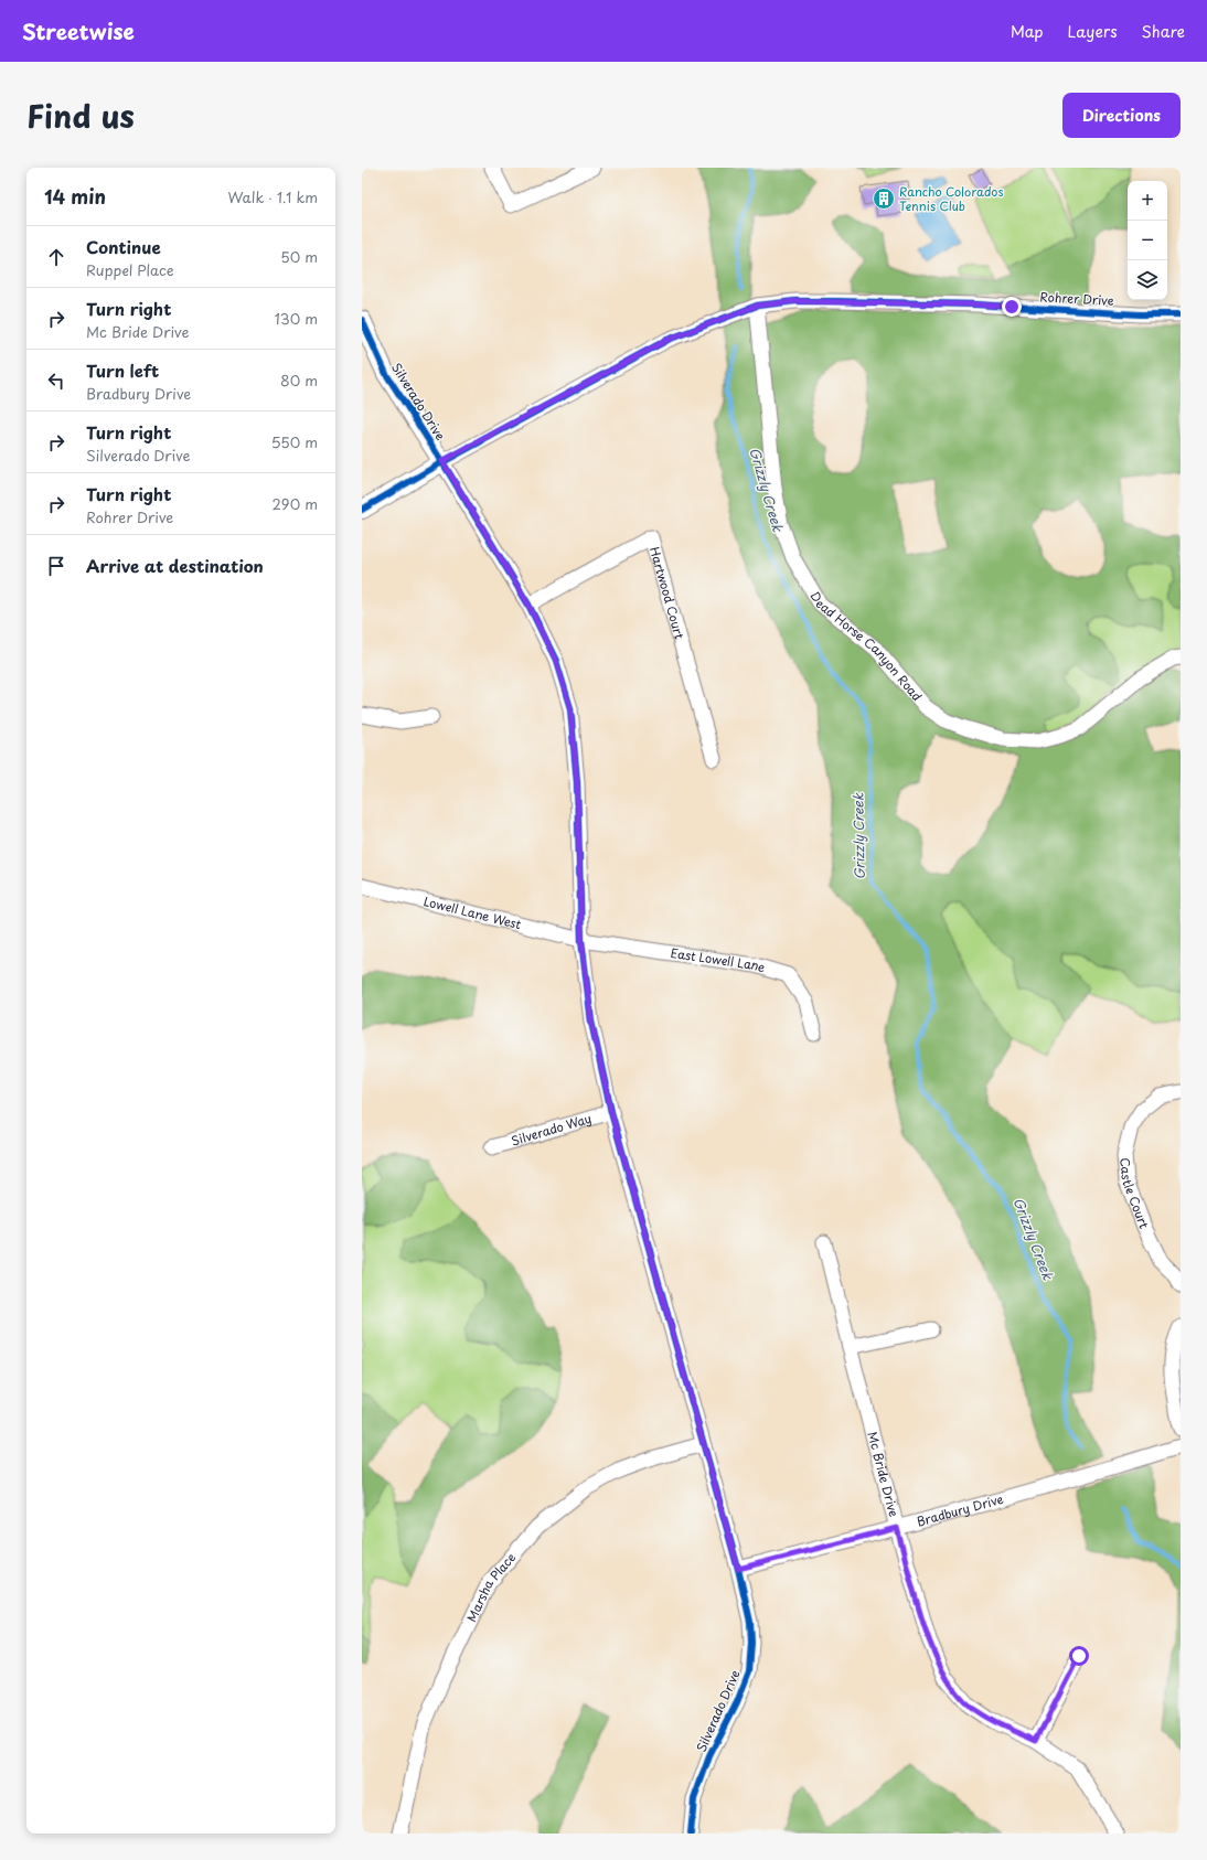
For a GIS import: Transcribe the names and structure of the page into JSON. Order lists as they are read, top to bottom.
{
  "streets": {
    "street": [
      "Rohrer Drive",
      "Silverado Drive",
      "Hartwood Court",
      "Dead Horse Canyon Road",
      "Lowell Lane West",
      "East Lowell Lane",
      "Silverado Way",
      "Castle Court",
      "Mc Bride Drive",
      "Bradbury Drive",
      "Marsha Place"
    ]
  },
  "crossings": [
    ["Rohrer Drive", "Silverado Drive"],
    ["Rohrer Drive", "Dead Horse Canyon Road"],
    ["Silverado Drive", "Hartwood Court"],
    ["Silverado Drive", "Lowell Lane West"],
    ["Silverado Drive", "East Lowell Lane"],
    ["Silverado Drive", "Silverado Way"],
    ["Silverado Drive", "Bradbury Drive"],
    ["Silverado Drive", "Marsha Place"],
    ["Lowell Lane West", "East Lowell Lane"],
    ["Mc Bride Drive", "Bradbury Drive"]
  ],
  "water": ["Grizzly Creek"],
  "places": {
    "building": ["Rancho Colorados Tennis Club"]
  },
  "page": {
    "header": "Streetwise",
    "nav": ["Map", "Layers", "Share"],
    "title": "Find us",
    "buttons": "Directions",
    "heading": ["14 min", "Walk · 1.1 km"],
    "map_buttons": ["+", "−"],
    "list": [
      ["Continue", "Ruppel Place", "50 m"],
      ["Turn right", "Mc Bride Drive", "130 m"],
      ["Turn left", "Bradbury Drive", "80 m"],
      ["Turn right", "Silverado Drive", "550 m"],
      ["Turn right", "Rohrer Drive", "290 m"],
      "Arrive at destination"
    ]
  }
}
